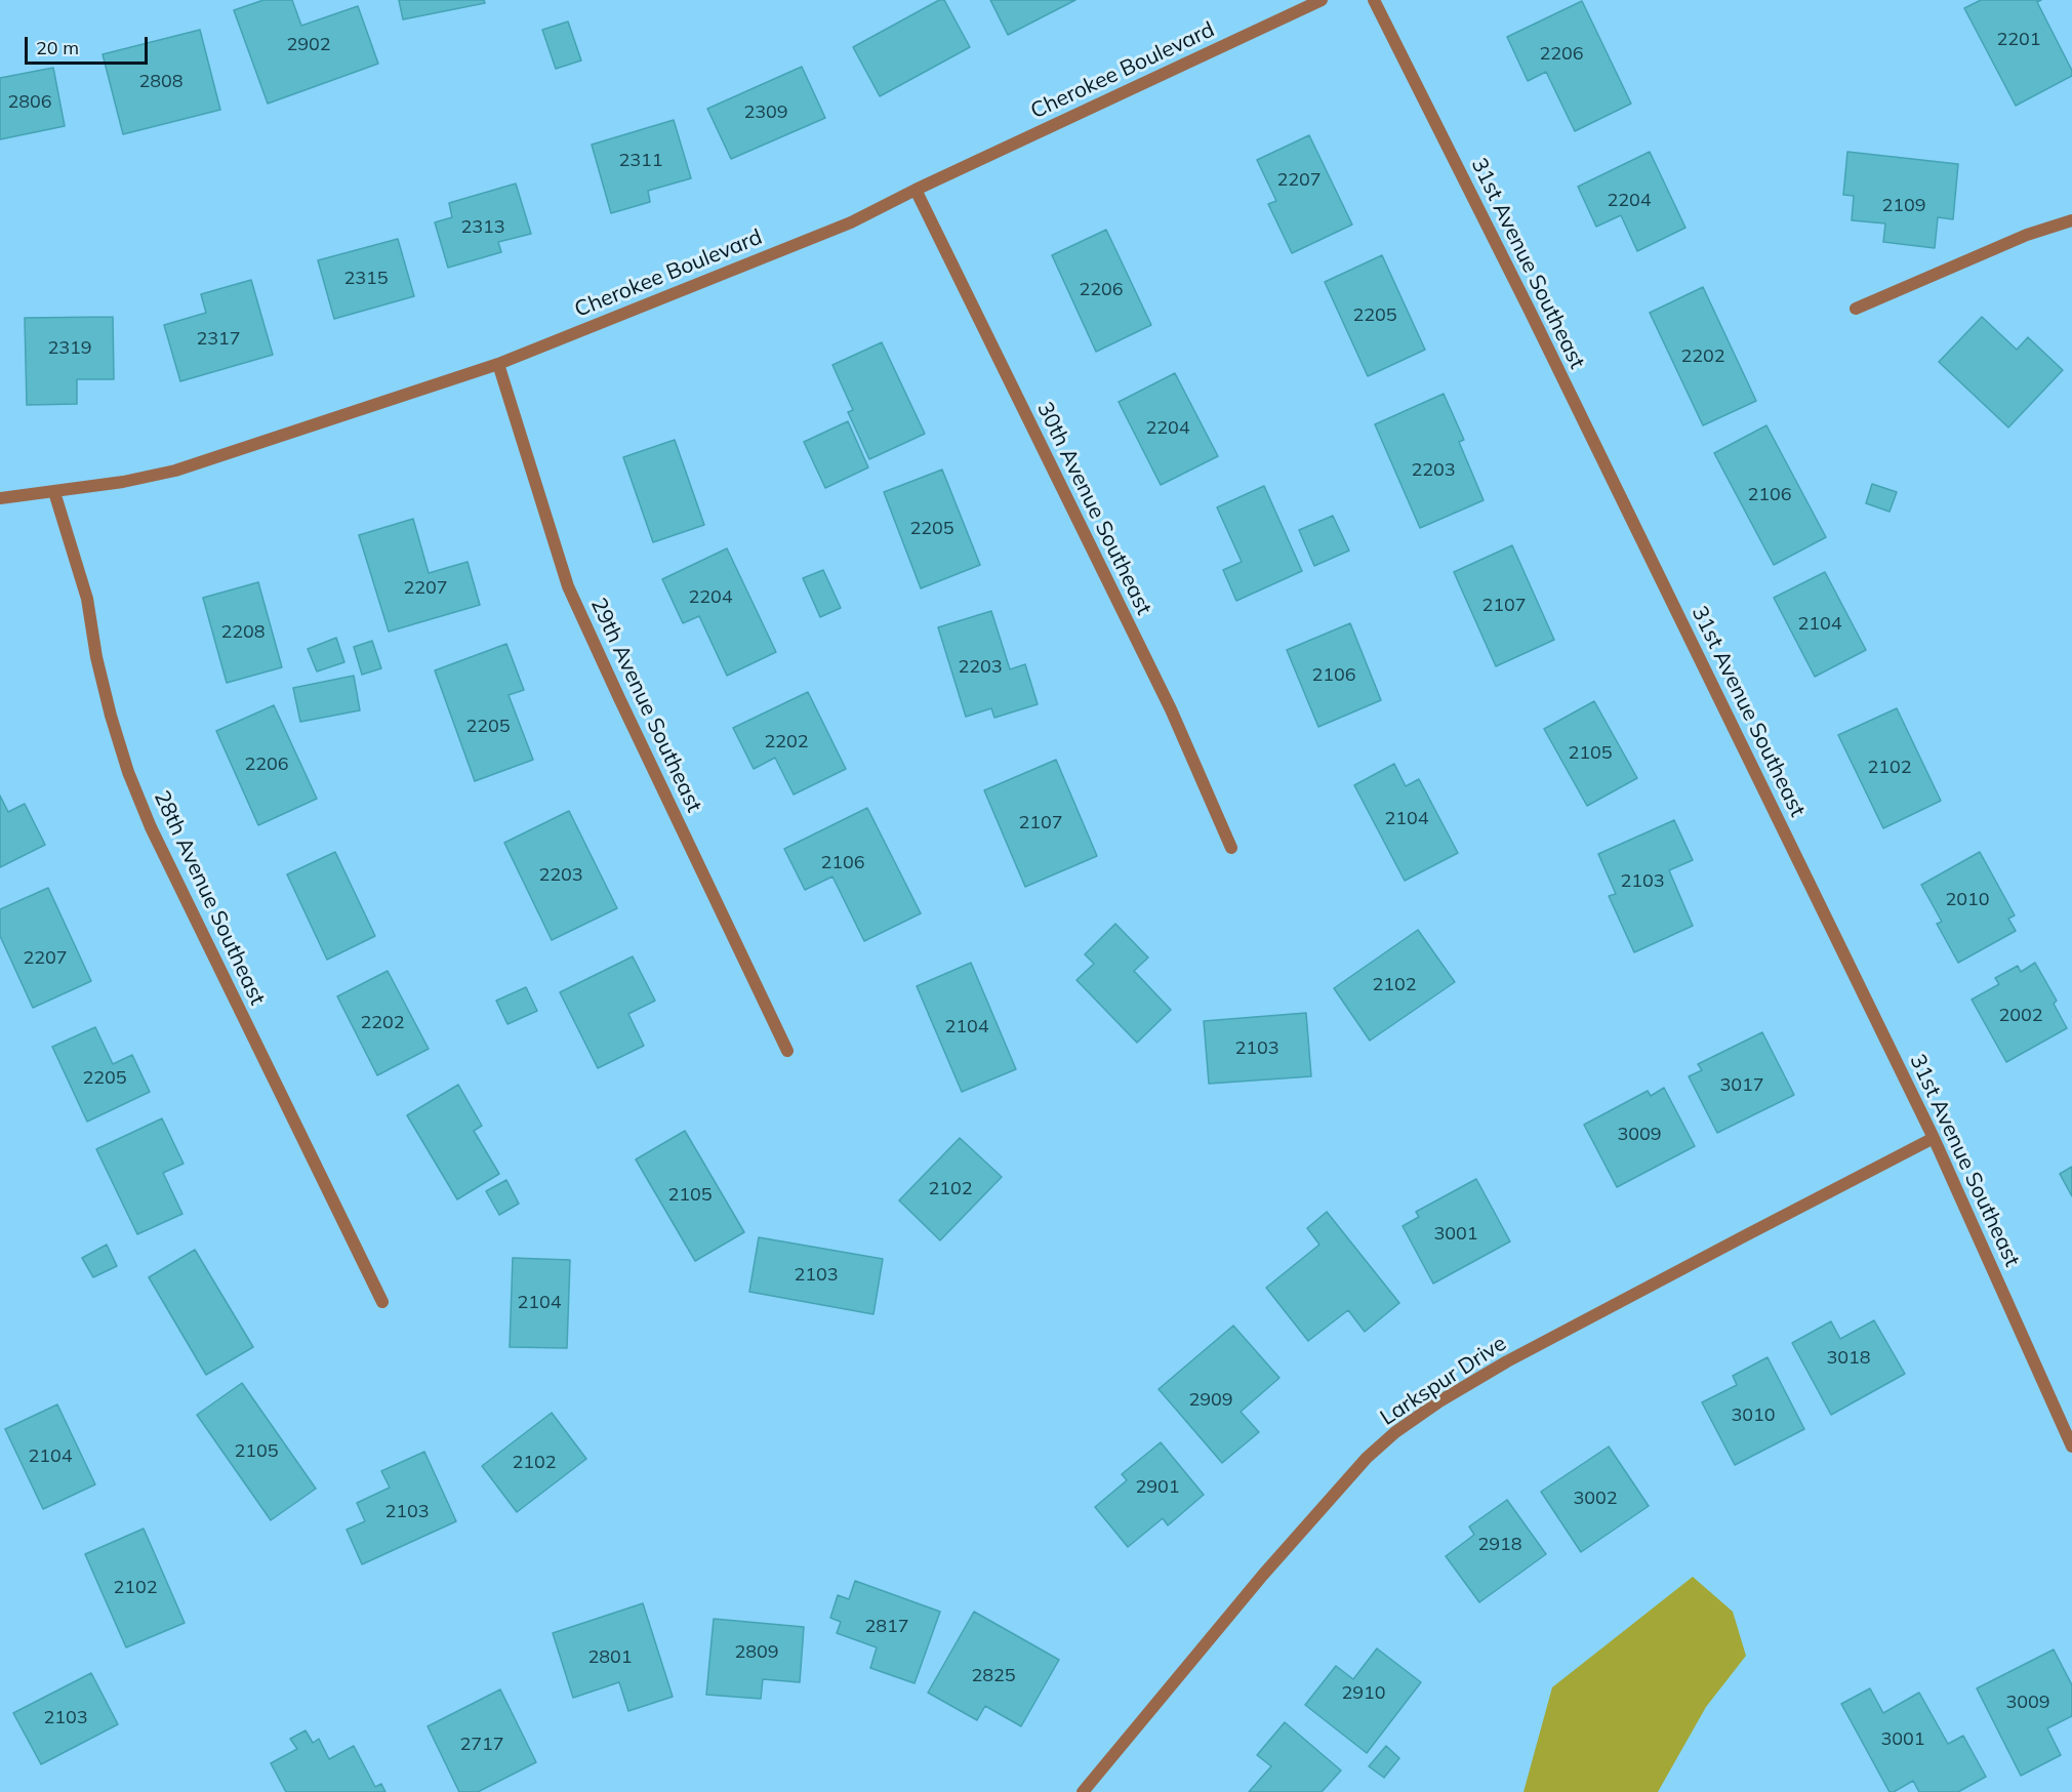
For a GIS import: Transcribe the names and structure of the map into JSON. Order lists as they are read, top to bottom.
{
  "streets": {
    "street": [
      "Cherokee Boulevard",
      "31st Avenue Southeast",
      "30th Avenue Southeast",
      "29th Avenue Southeast",
      "28th Avenue Southeast",
      "Larkspur Drive"
    ]
  },
  "crossings": [
    ["Cherokee Boulevard", "30th Avenue Southeast"],
    ["Cherokee Boulevard", "29th Avenue Southeast"],
    ["Cherokee Boulevard", "28th Avenue Southeast"],
    ["31st Avenue Southeast", "Larkspur Drive"]
  ],
  "house_numbers": [
    "2201",
    "2902",
    "2206",
    "2808",
    "2806",
    "2309",
    "2311",
    "2207",
    "2204",
    "2109",
    "2313",
    "2315",
    "2206",
    "2205",
    "2317",
    "2319",
    "2202",
    "2204",
    "2203",
    "2106",
    "2205",
    "2207",
    "2204",
    "2107",
    "2104",
    "2208",
    "2203",
    "2106",
    "2205",
    "2202",
    "2105",
    "2206",
    "2102",
    "2104",
    "2107",
    "2106",
    "2203",
    "2103",
    "2010",
    "2207",
    "2102",
    "2002",
    "2202",
    "2104",
    "2103",
    "2205",
    "3017",
    "3009",
    "2102",
    "2105",
    "3001",
    "2103",
    "2104",
    "3018",
    "2909",
    "3010",
    "2105",
    "2104",
    "2102",
    "2901",
    "3002",
    "2103",
    "2918",
    "2102",
    "2817",
    "2809",
    "2801",
    "2825",
    "2910",
    "3009",
    "2103",
    "3001",
    "2717"
  ],
  "scale_bar": "20 m"
}
